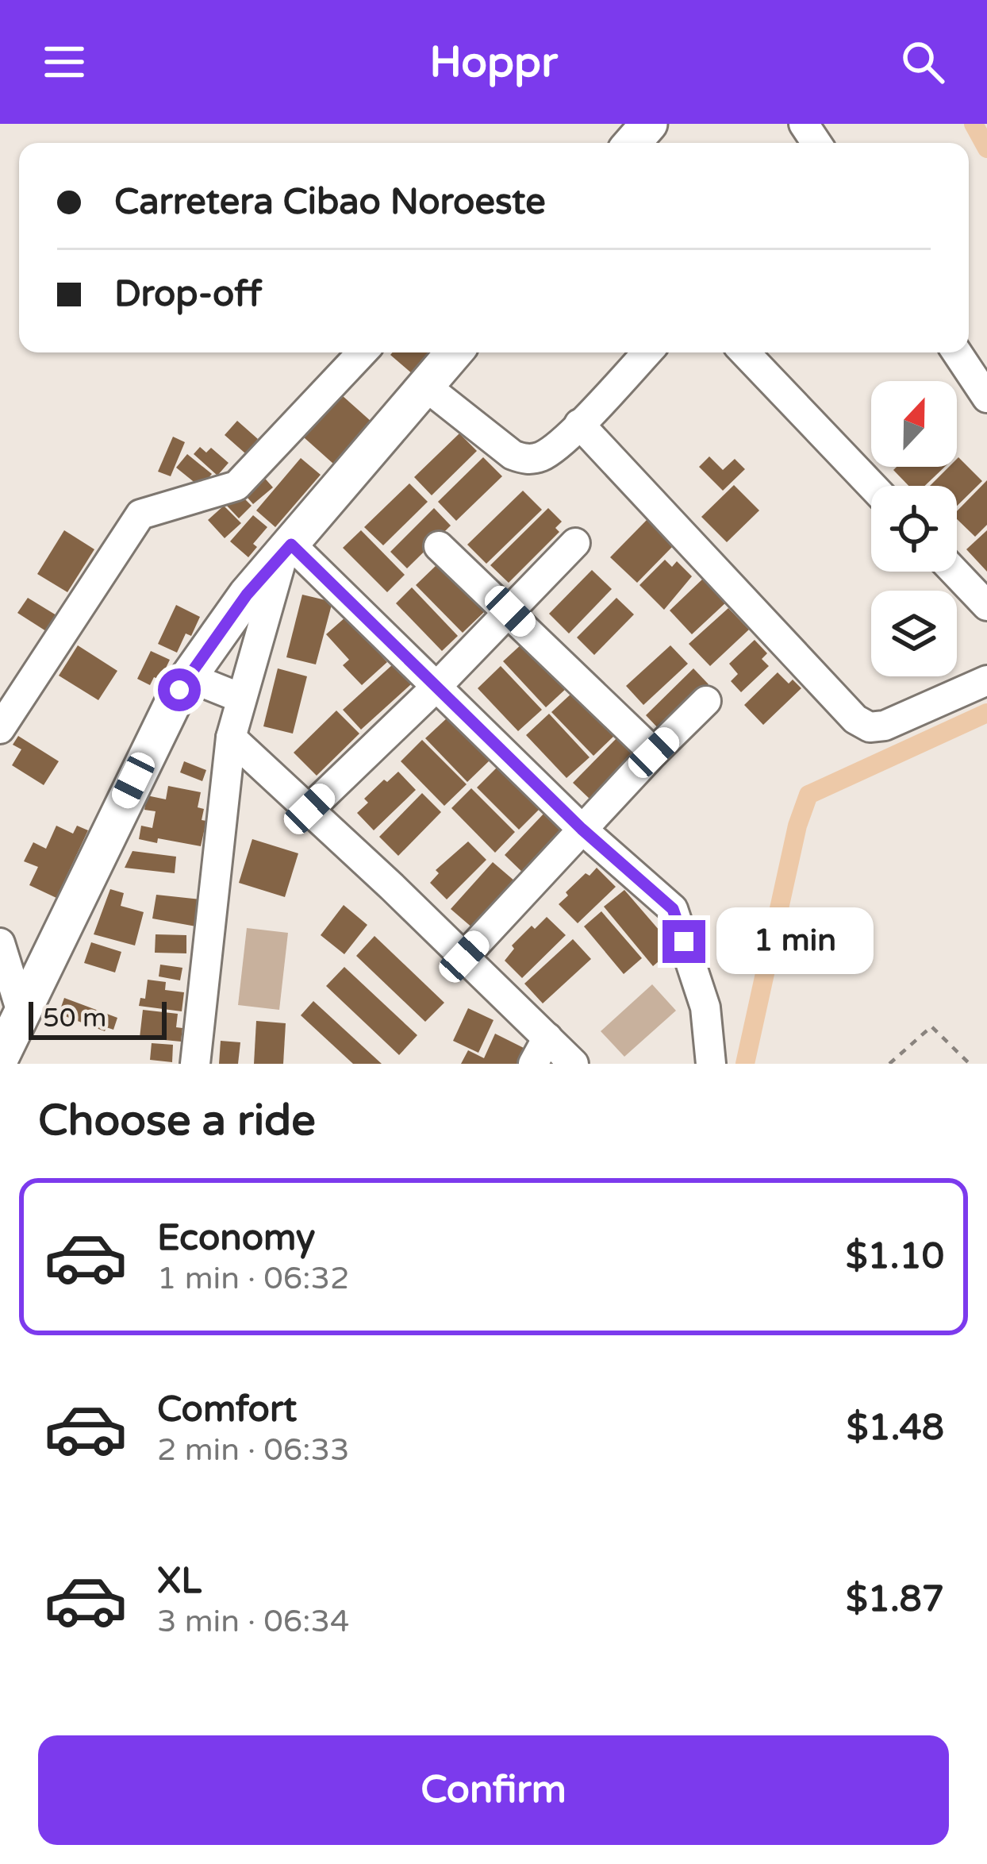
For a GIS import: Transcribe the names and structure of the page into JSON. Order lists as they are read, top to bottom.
{
  "scale_bar": "50 m",
  "north": "top",
  "page": {
    "header": "Hoppr",
    "banner": ["Carretera Cibao Noroeste", "Drop-off"],
    "bubble": "1 min",
    "scale": "50 m",
    "heading": "Choose a ride",
    "list": [
      {
        "name": "Economy",
        "note": "1 min · 06:32",
        "value": "$1.10"
      },
      {
        "name": "Comfort",
        "note": "2 min · 06:33",
        "value": "$1.48"
      },
      {
        "name": "XL",
        "note": "3 min · 06:34",
        "value": "$1.87"
      }
    ],
    "buttons": "Confirm"
  }
}
